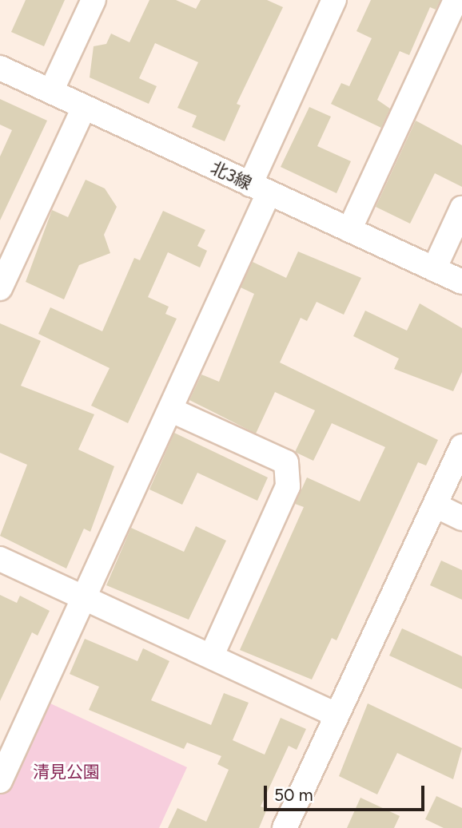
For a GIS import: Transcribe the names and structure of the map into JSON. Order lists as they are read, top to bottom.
{
  "streets": {
    "street": ["北3線"]
  },
  "parks": ["清見公園"],
  "scale_bar": "50 m"
}
